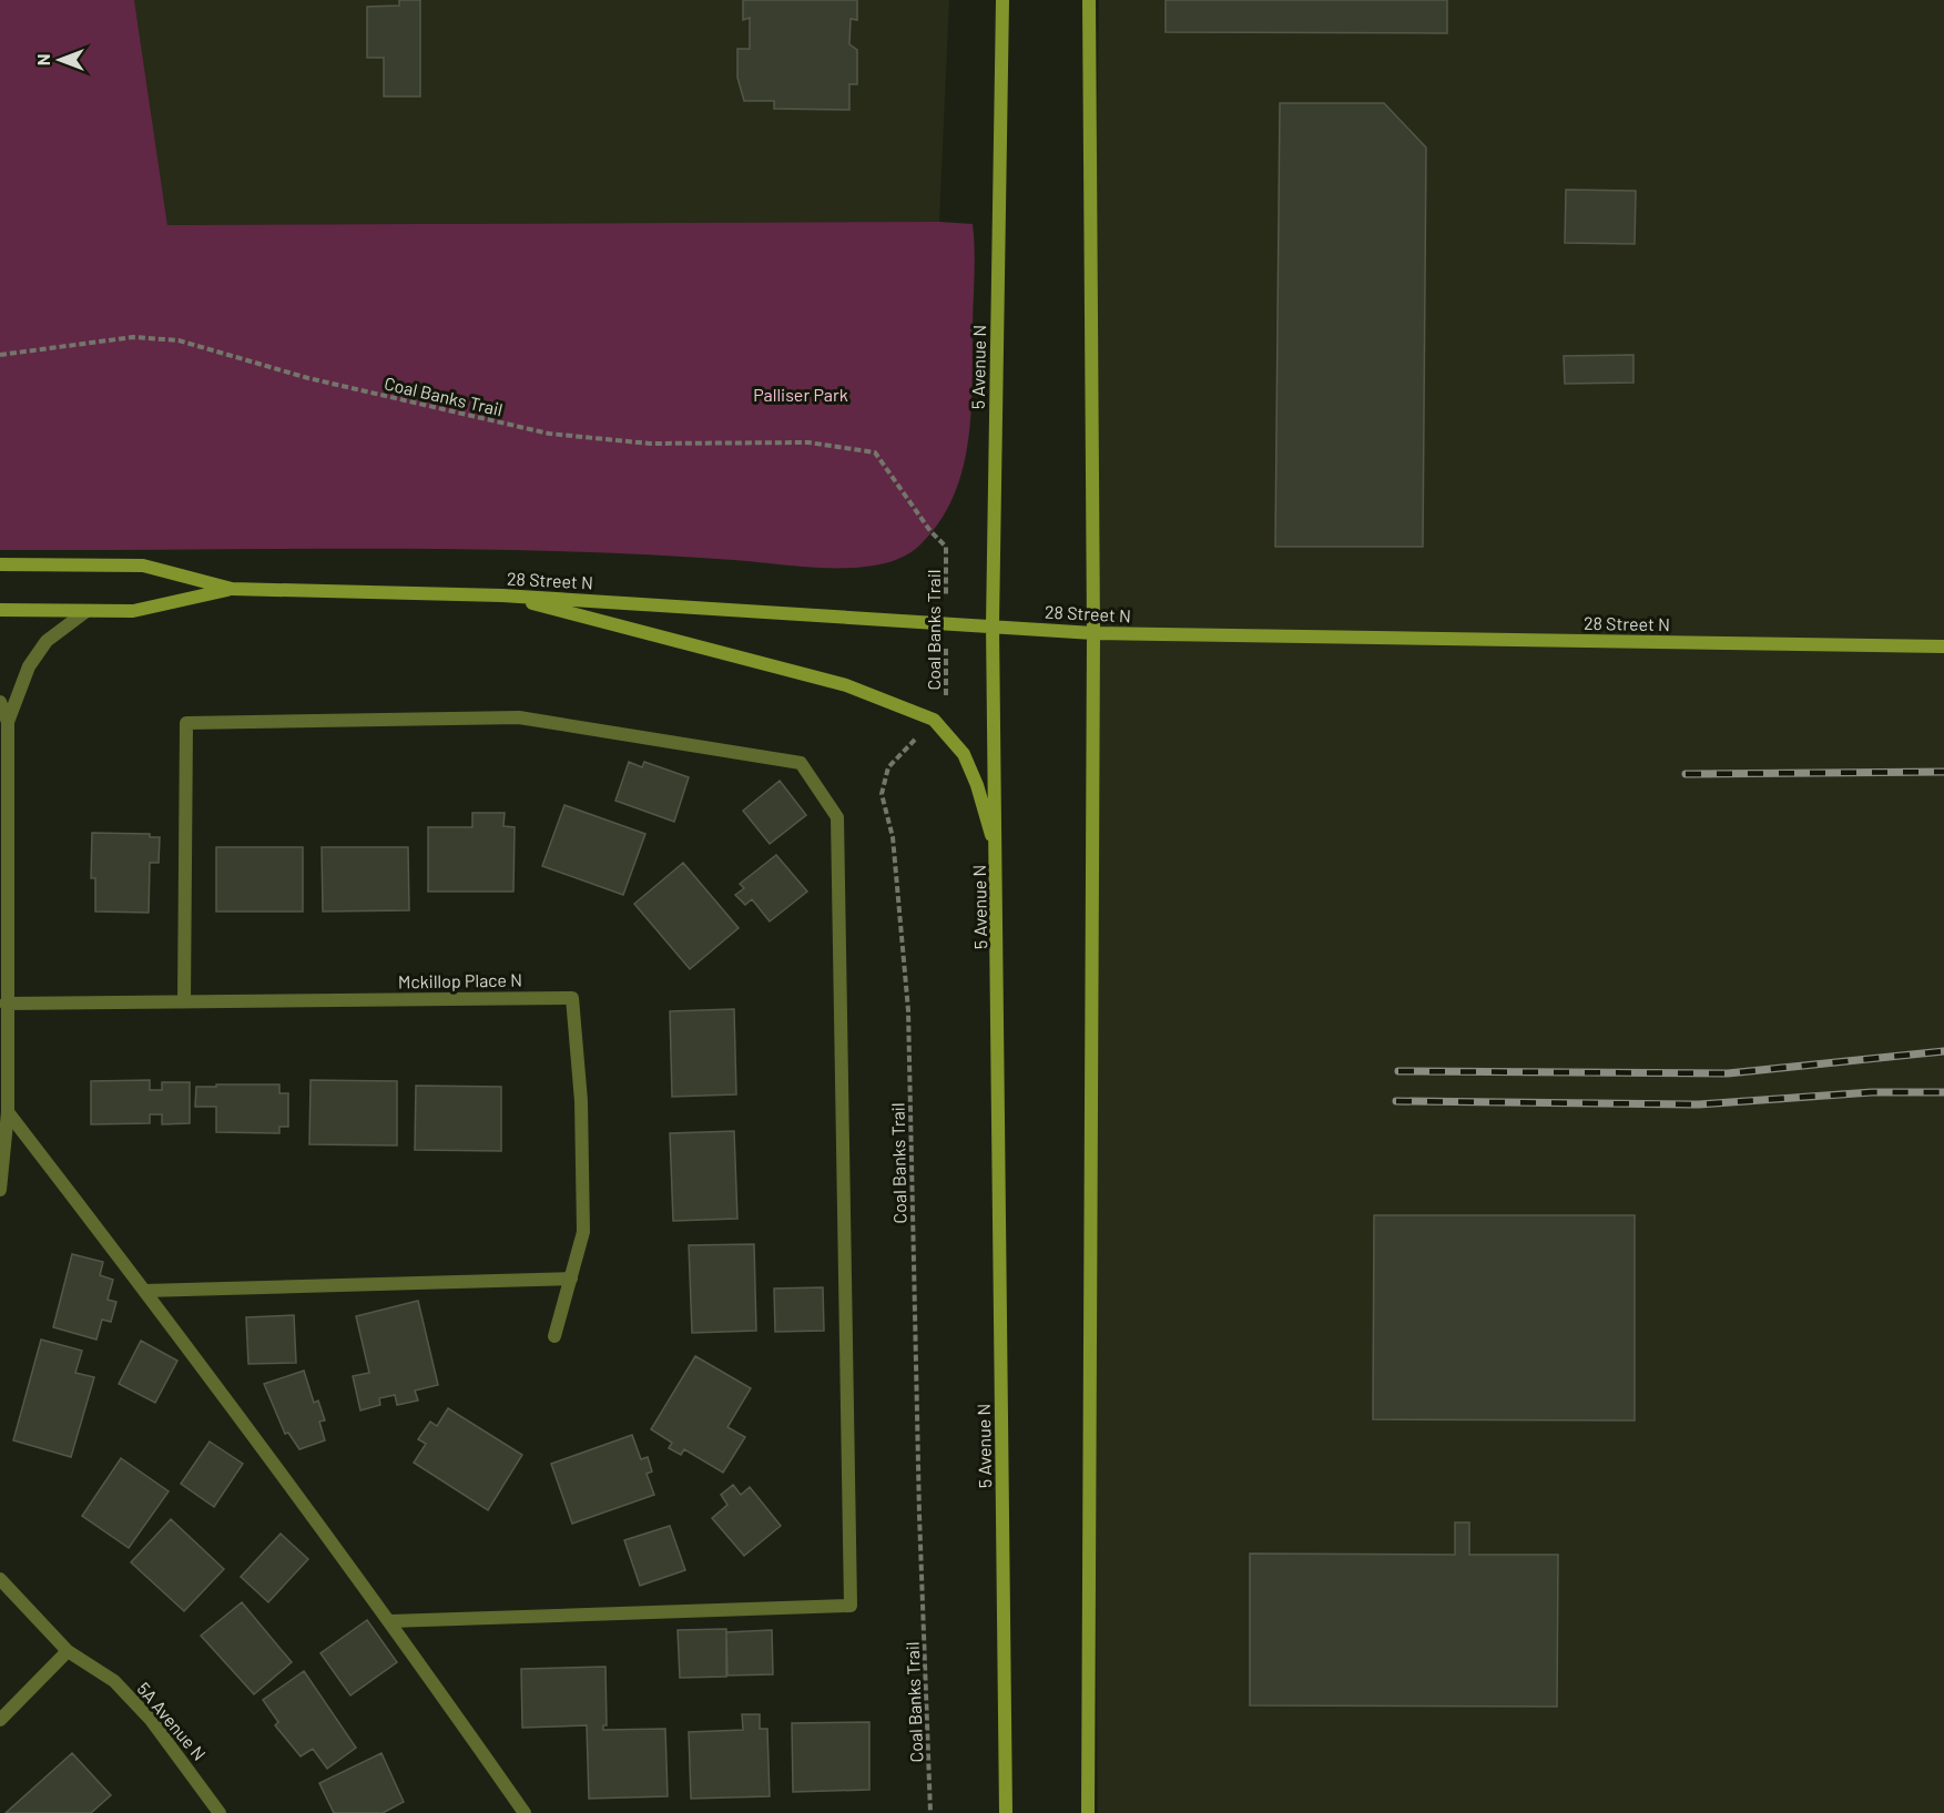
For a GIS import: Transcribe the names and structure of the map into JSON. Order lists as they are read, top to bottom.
{
  "streets": {
    "main road": ["5 Avenue N", "28 Street N"],
    "street": ["Mckillop Place N", "5A Avenue N"],
    "path": ["Coal Banks Trail"]
  },
  "crossings": [
    ["5 Avenue N", "28 Street N"],
    ["Coal Banks Trail", "28 Street N"]
  ],
  "parks": ["Palliser Park"],
  "north": "left"
}
